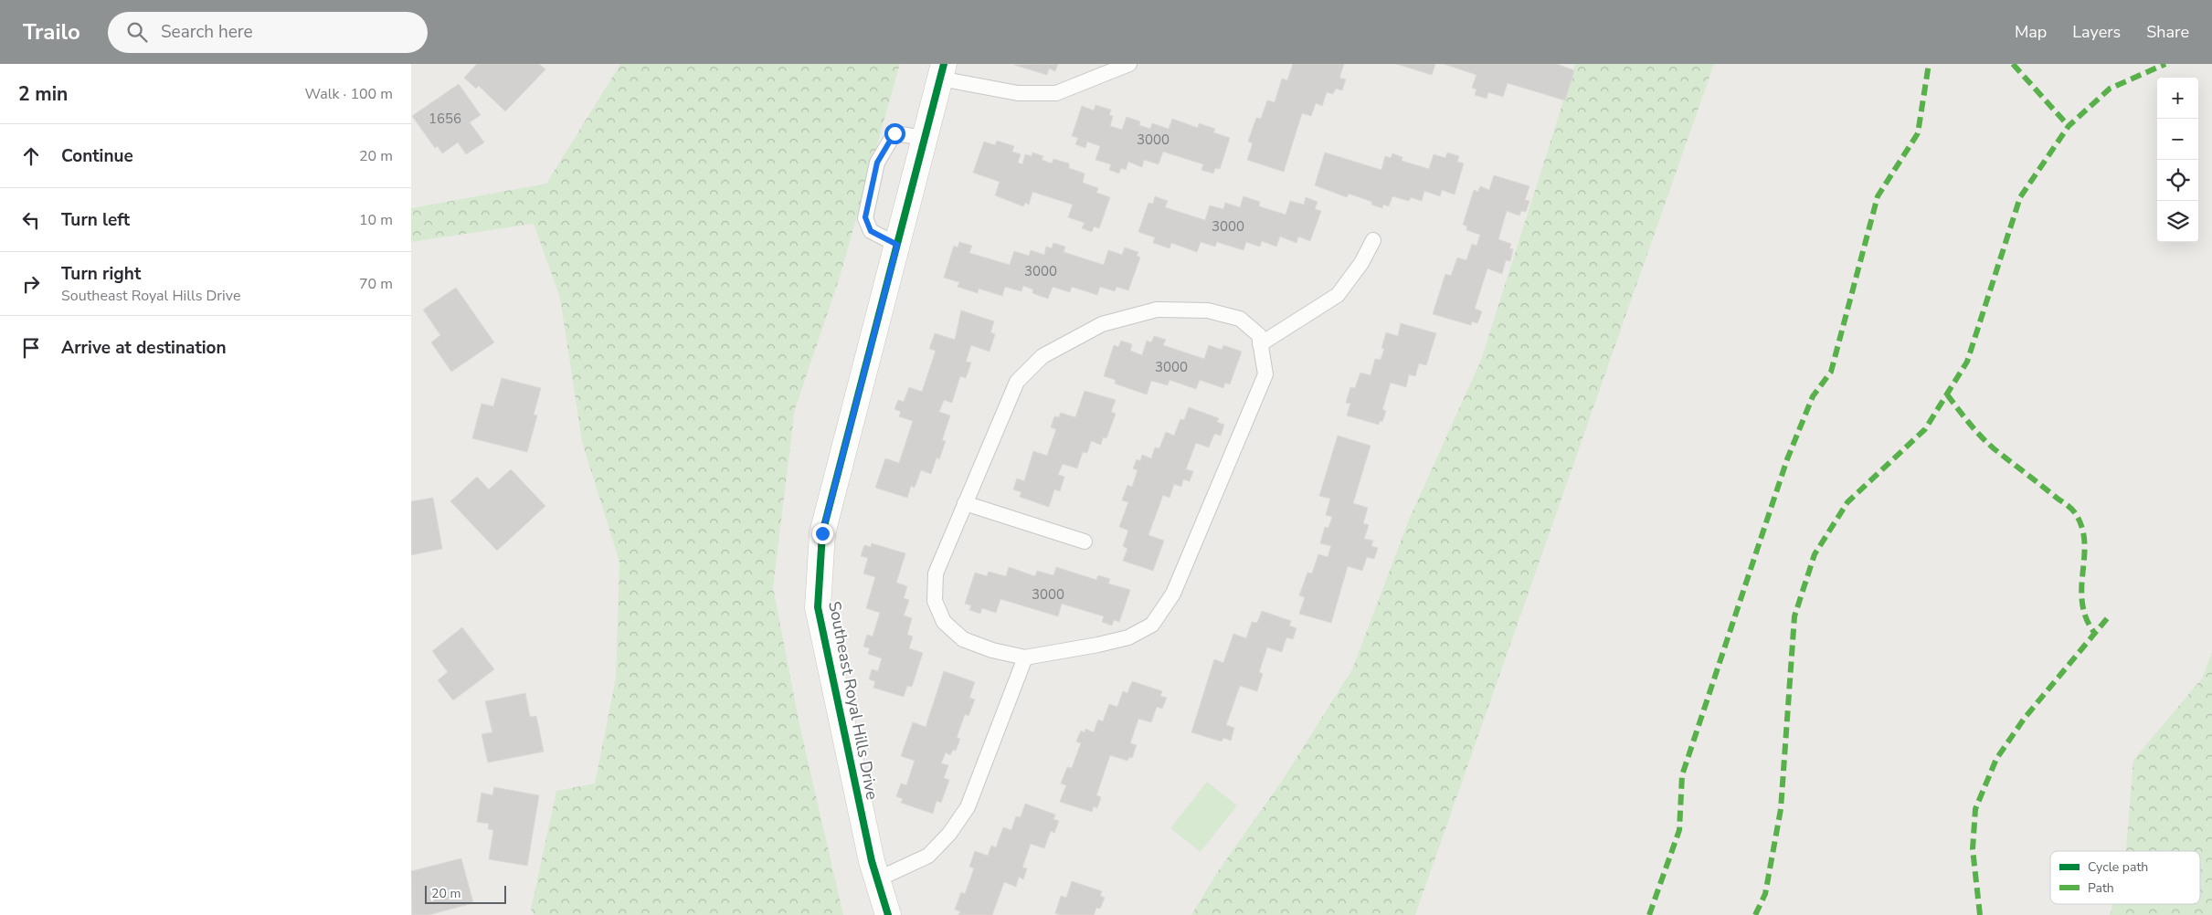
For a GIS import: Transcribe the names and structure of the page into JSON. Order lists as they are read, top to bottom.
{
  "streets": {
    "street": ["Southeast Royal Hills Drive"]
  },
  "house_numbers": [
    "1656",
    "3000",
    "3000",
    "3000",
    "3000",
    "3000"
  ],
  "legend": ["Cycle path", "Path"],
  "scale_bar": "20 m",
  "page": {
    "header": "Trailo",
    "search": "Search here",
    "nav": ["Map", "Layers", "Share"],
    "heading": ["2 min", "Walk · 100 m"],
    "map_buttons": ["+", "−"],
    "list": [
      ["Continue", "20 m"],
      ["Turn left", "10 m"],
      ["Turn right", "Southeast Royal Hills Drive", "70 m"],
      "Arrive at destination"
    ],
    "scale": "20 m"
  }
}
